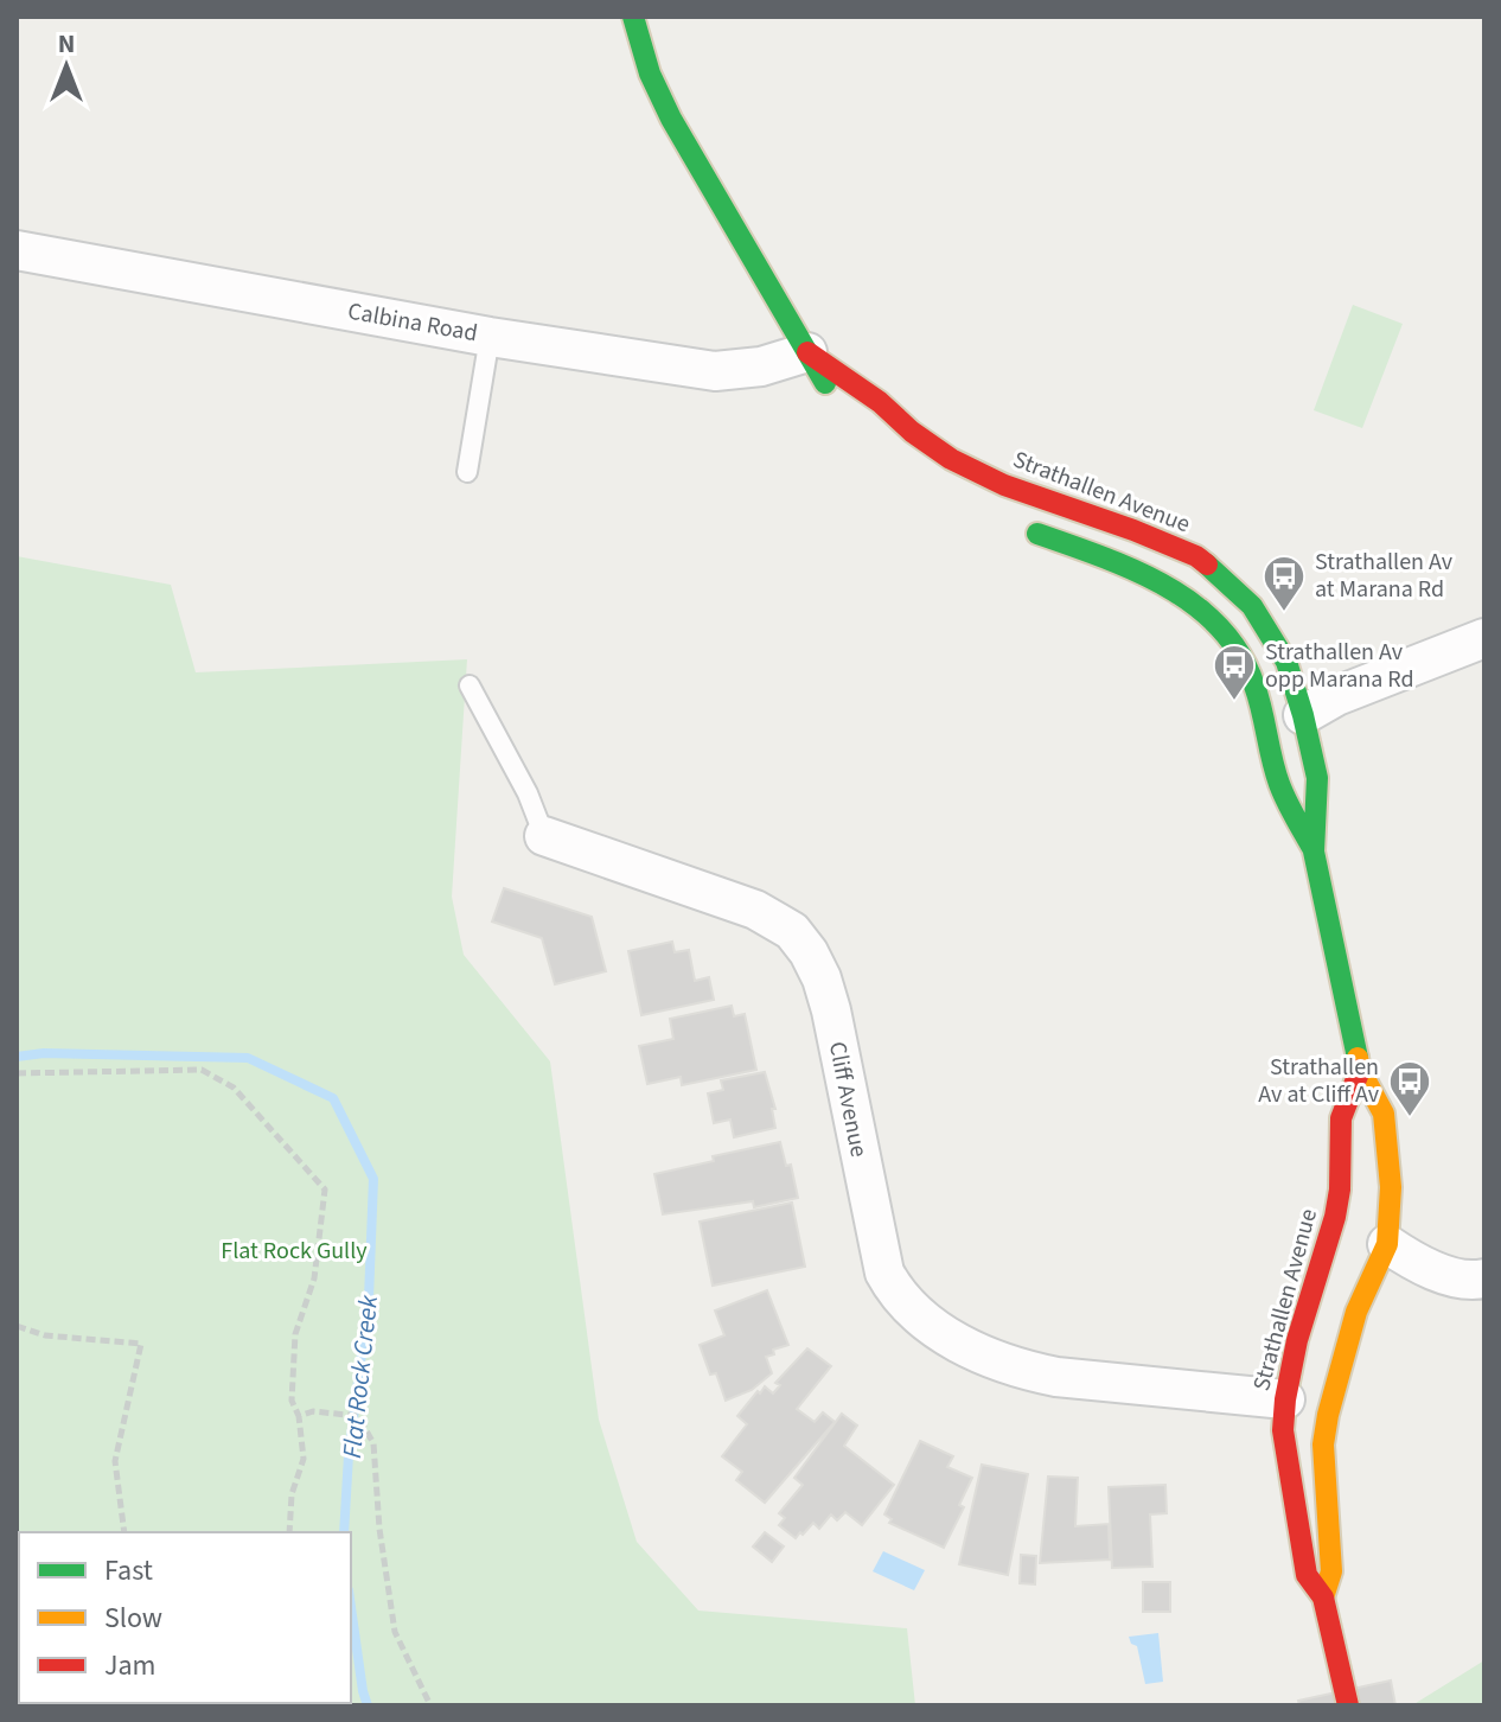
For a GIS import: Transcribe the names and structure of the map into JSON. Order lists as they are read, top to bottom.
{
  "streets": {
    "main road": ["Strathallen Avenue"],
    "street": ["Calbina Road", "Cliff Avenue"]
  },
  "crossings": [
    ["Calbina Road", "Strathallen Avenue"],
    ["Strathallen Avenue", "Cliff Avenue"]
  ],
  "water": ["Flat Rock Creek"],
  "parks": ["Flat Rock Gully"],
  "places": {
    "bus stop": ["Strathallen Av at Marana Rd", "Strathallen Av opp Marana Rd", "Strathallen Av at Cliff Av"]
  },
  "legend": ["Fast", "Slow", "Jam"],
  "north": "top"
}
